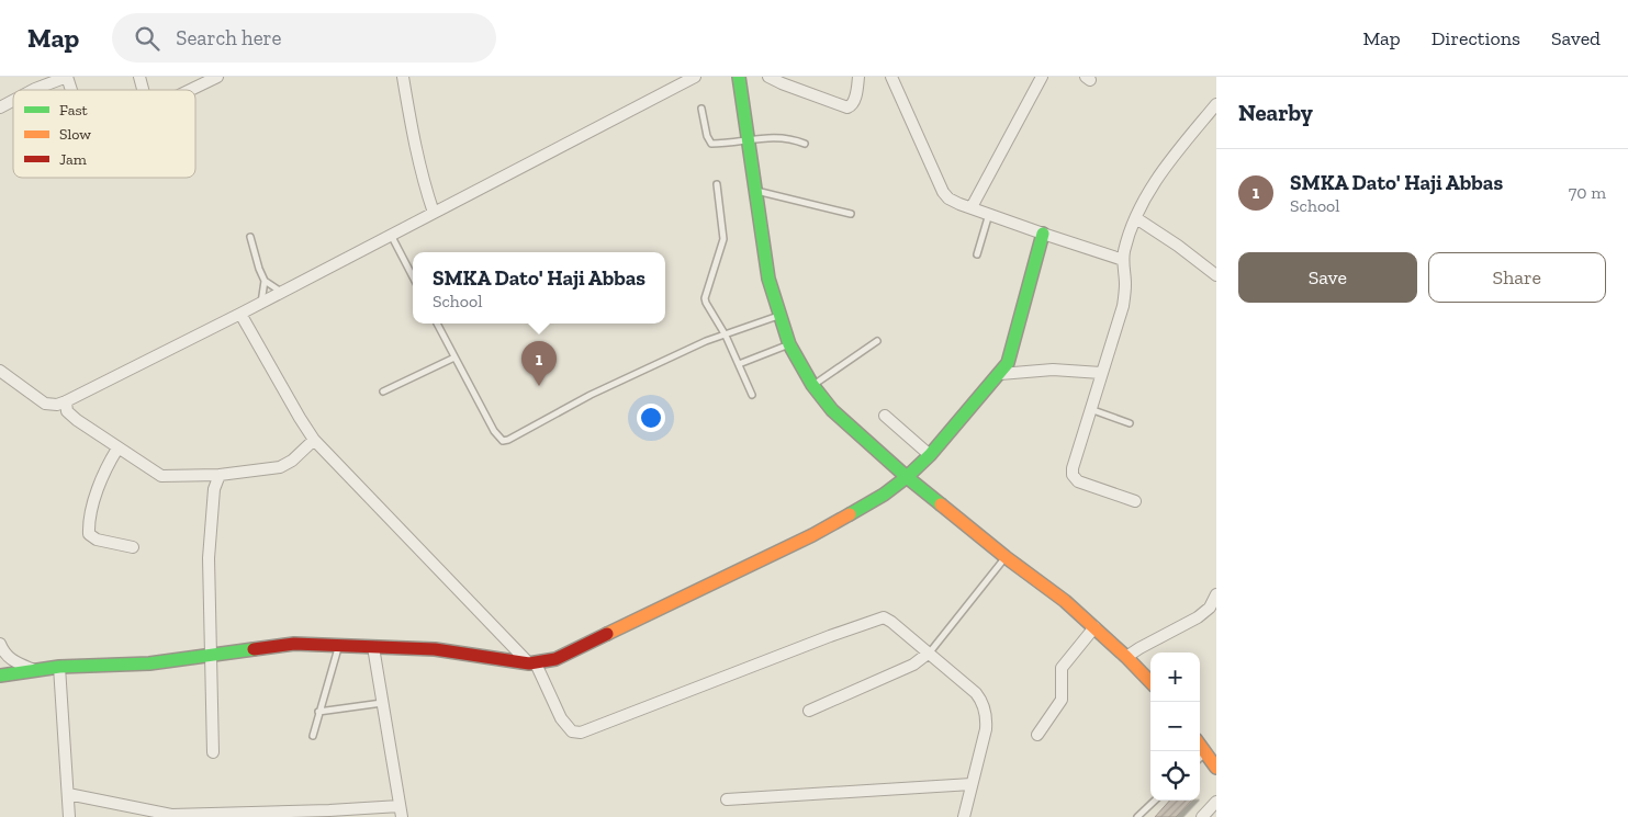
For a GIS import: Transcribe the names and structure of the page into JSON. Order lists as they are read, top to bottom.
{
  "legend": ["Fast", "Slow", "Jam"],
  "page": {
    "header": "Map",
    "search": "Search here",
    "nav": ["Map", "Directions", "Saved"],
    "heading": "Nearby",
    "list": [
      {
        "mark": "1",
        "name": "SMKA Dato' Haji Abbas",
        "note": "School",
        "value": "70 m"
      }
    ],
    "buttons": ["Save", "Share"],
    "popup": ["SMKA Dato' Haji Abbas", "School"],
    "pins": "1",
    "map_buttons": ["+", "−"]
  }
}
